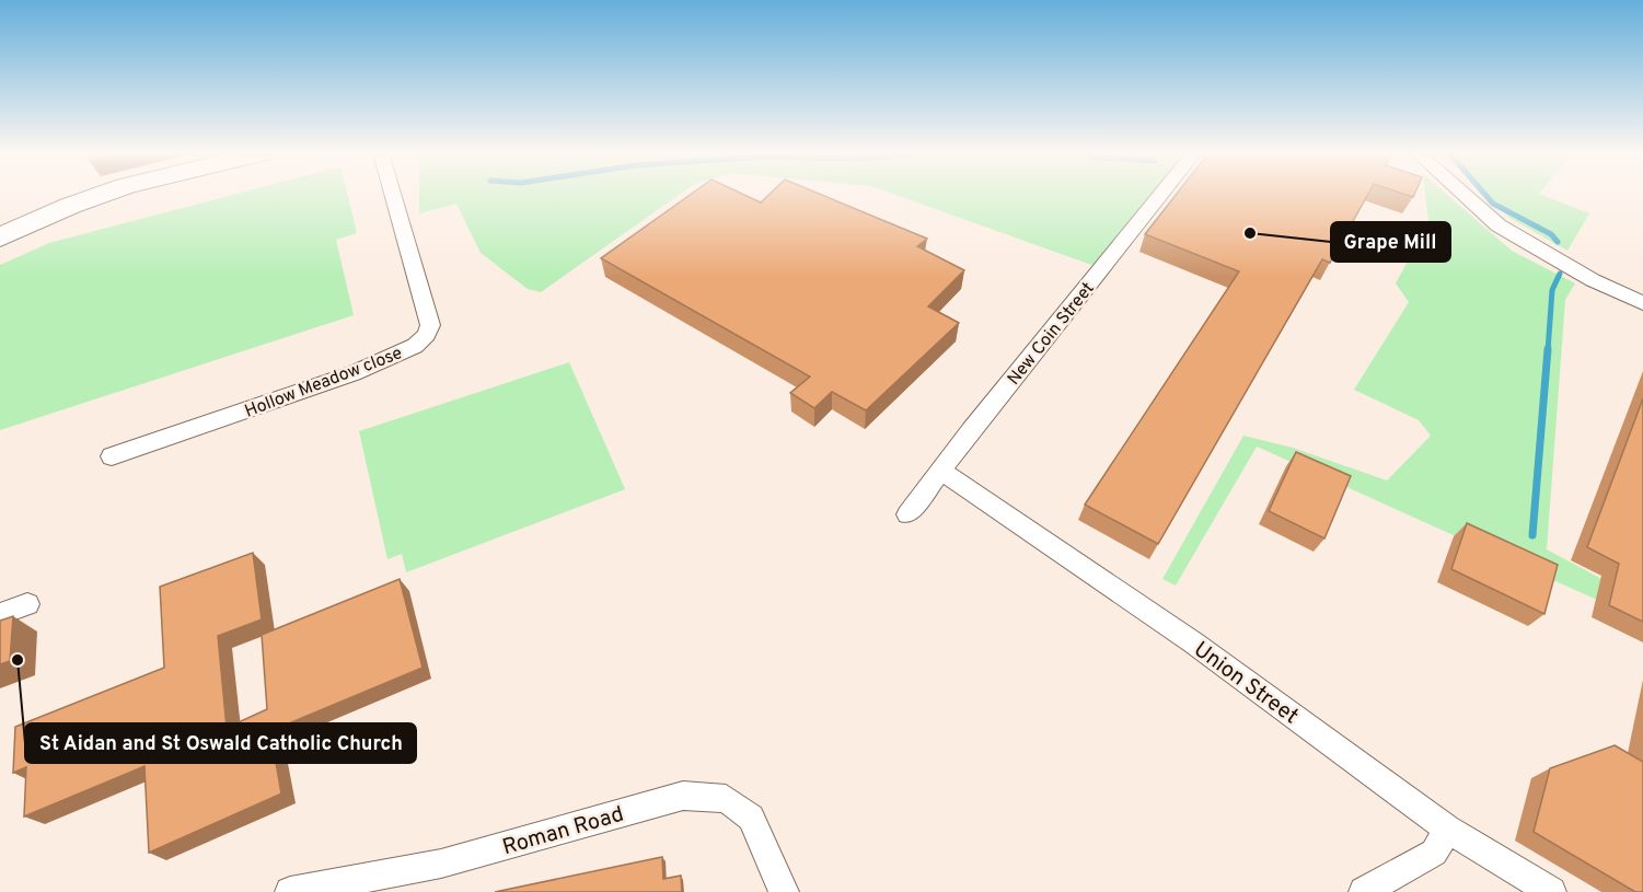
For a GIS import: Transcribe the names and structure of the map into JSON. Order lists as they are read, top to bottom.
{
  "streets": {
    "street": [
      "New Coin Street",
      "Hollow Meadow close",
      "Union Street",
      "Roman Road"
    ]
  },
  "crossings": [
    ["New Coin Street", "Union Street"]
  ],
  "places": ["Grape Mill", "St Aidan and St Oswald Catholic Church"]
}
